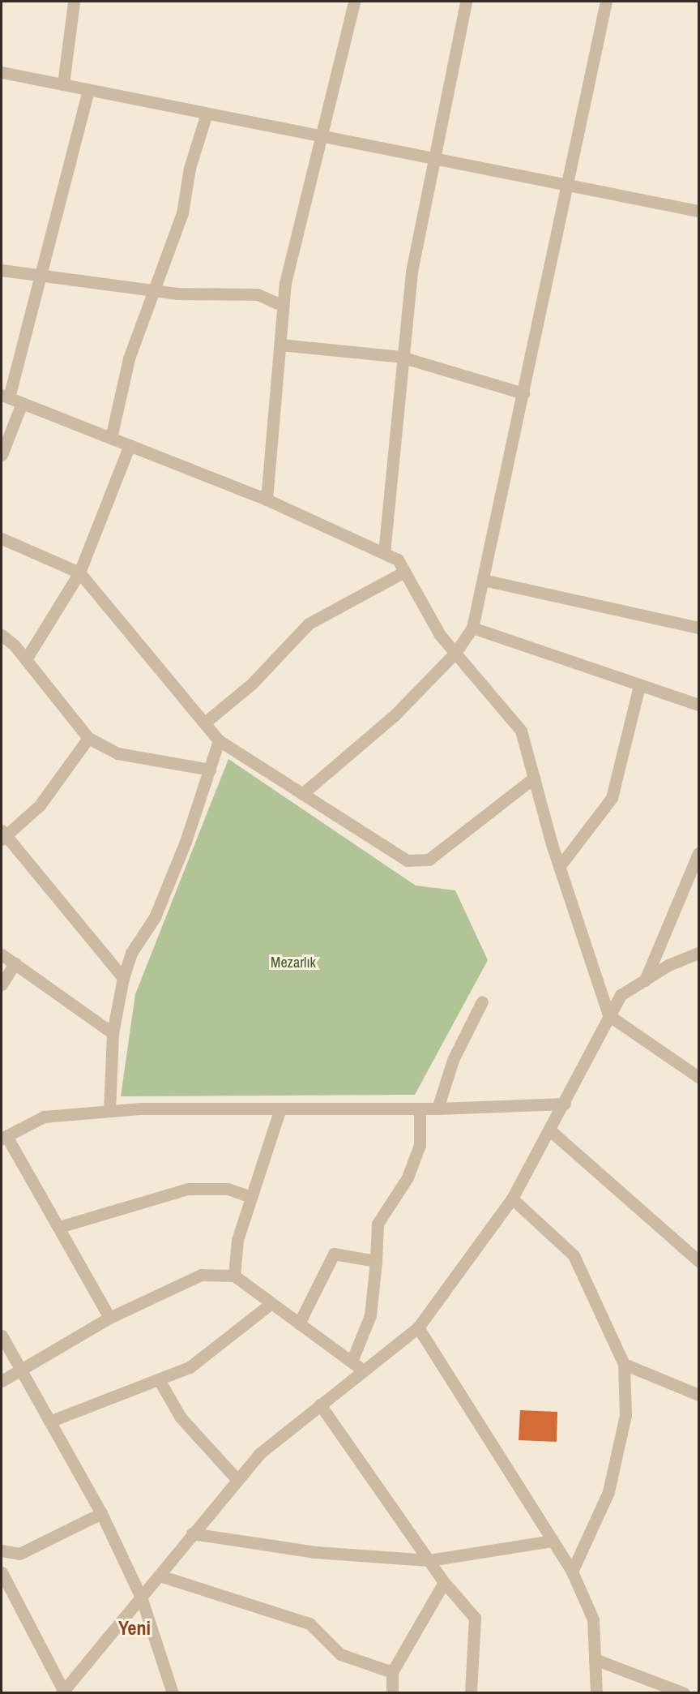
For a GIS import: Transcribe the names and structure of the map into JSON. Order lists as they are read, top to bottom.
{
  "districts": ["Yeni"],
  "parks": ["Mezarlık"]
}
